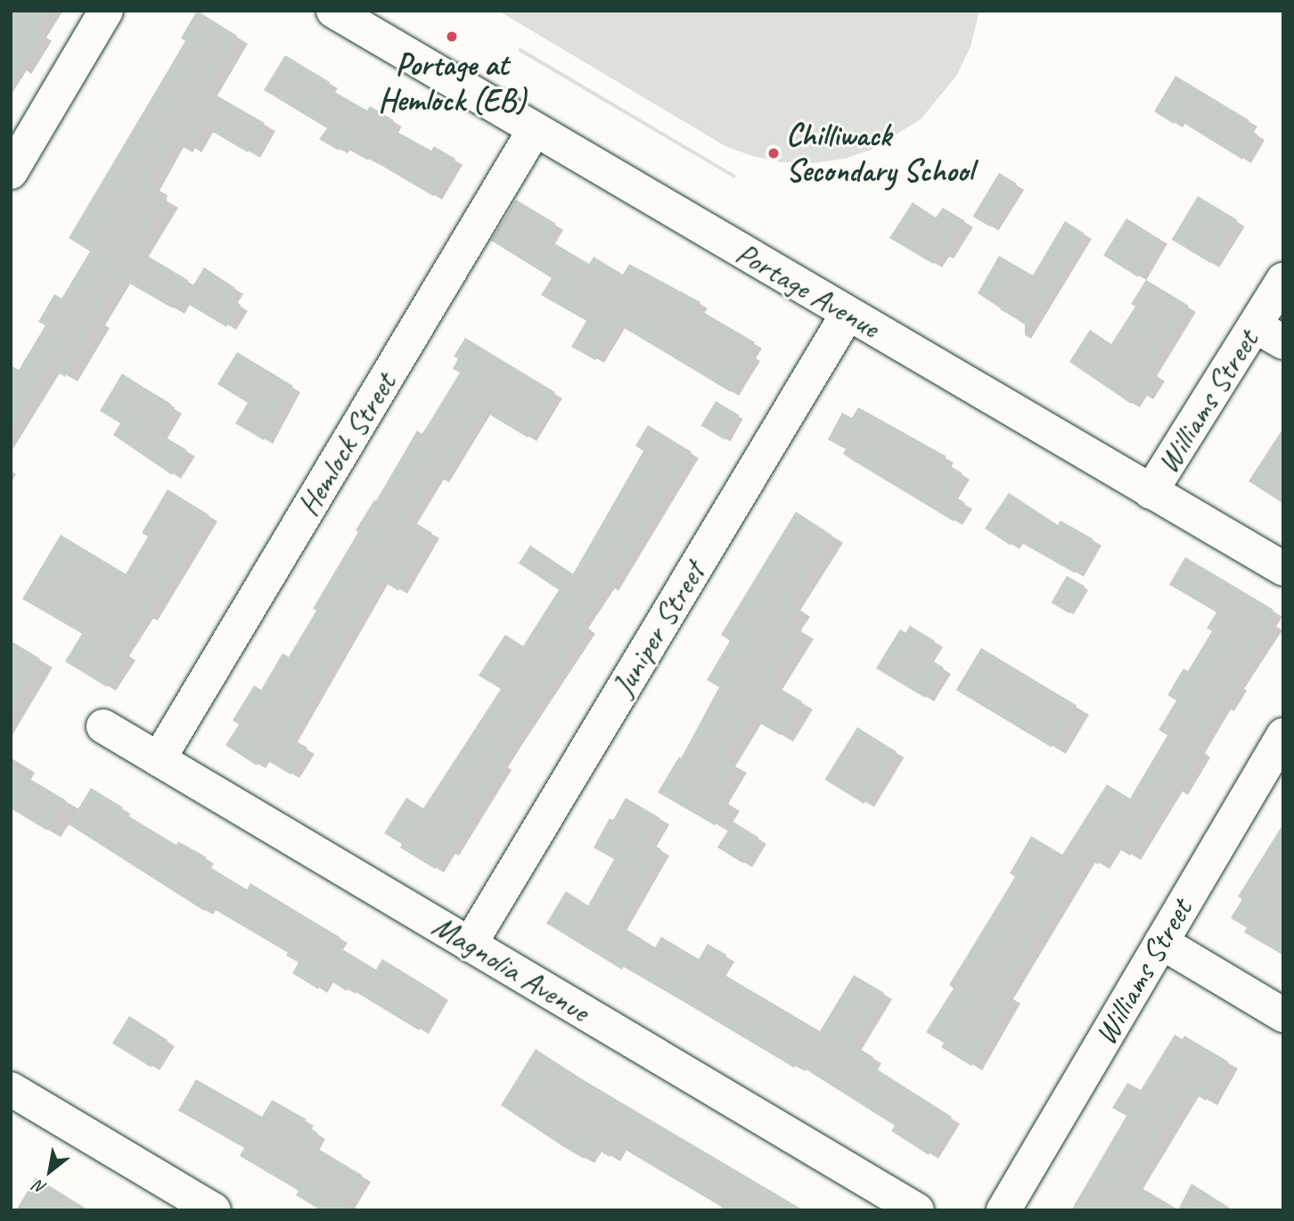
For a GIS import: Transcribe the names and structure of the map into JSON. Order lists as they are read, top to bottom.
{
  "streets": {
    "street": [
      "Portage Avenue",
      "Williams Street",
      "Hemlock Street",
      "Juniper Street",
      "Magnolia Avenue"
    ]
  },
  "crossings": [
    ["Portage Avenue", "Williams Street"],
    ["Portage Avenue", "Hemlock Street"],
    ["Portage Avenue", "Juniper Street"],
    ["Hemlock Street", "Magnolia Avenue"],
    ["Juniper Street", "Magnolia Avenue"]
  ],
  "places": ["Portage at Hemlock (EB)", "Chilliwack Secondary School"],
  "north": "bottom left"
}
